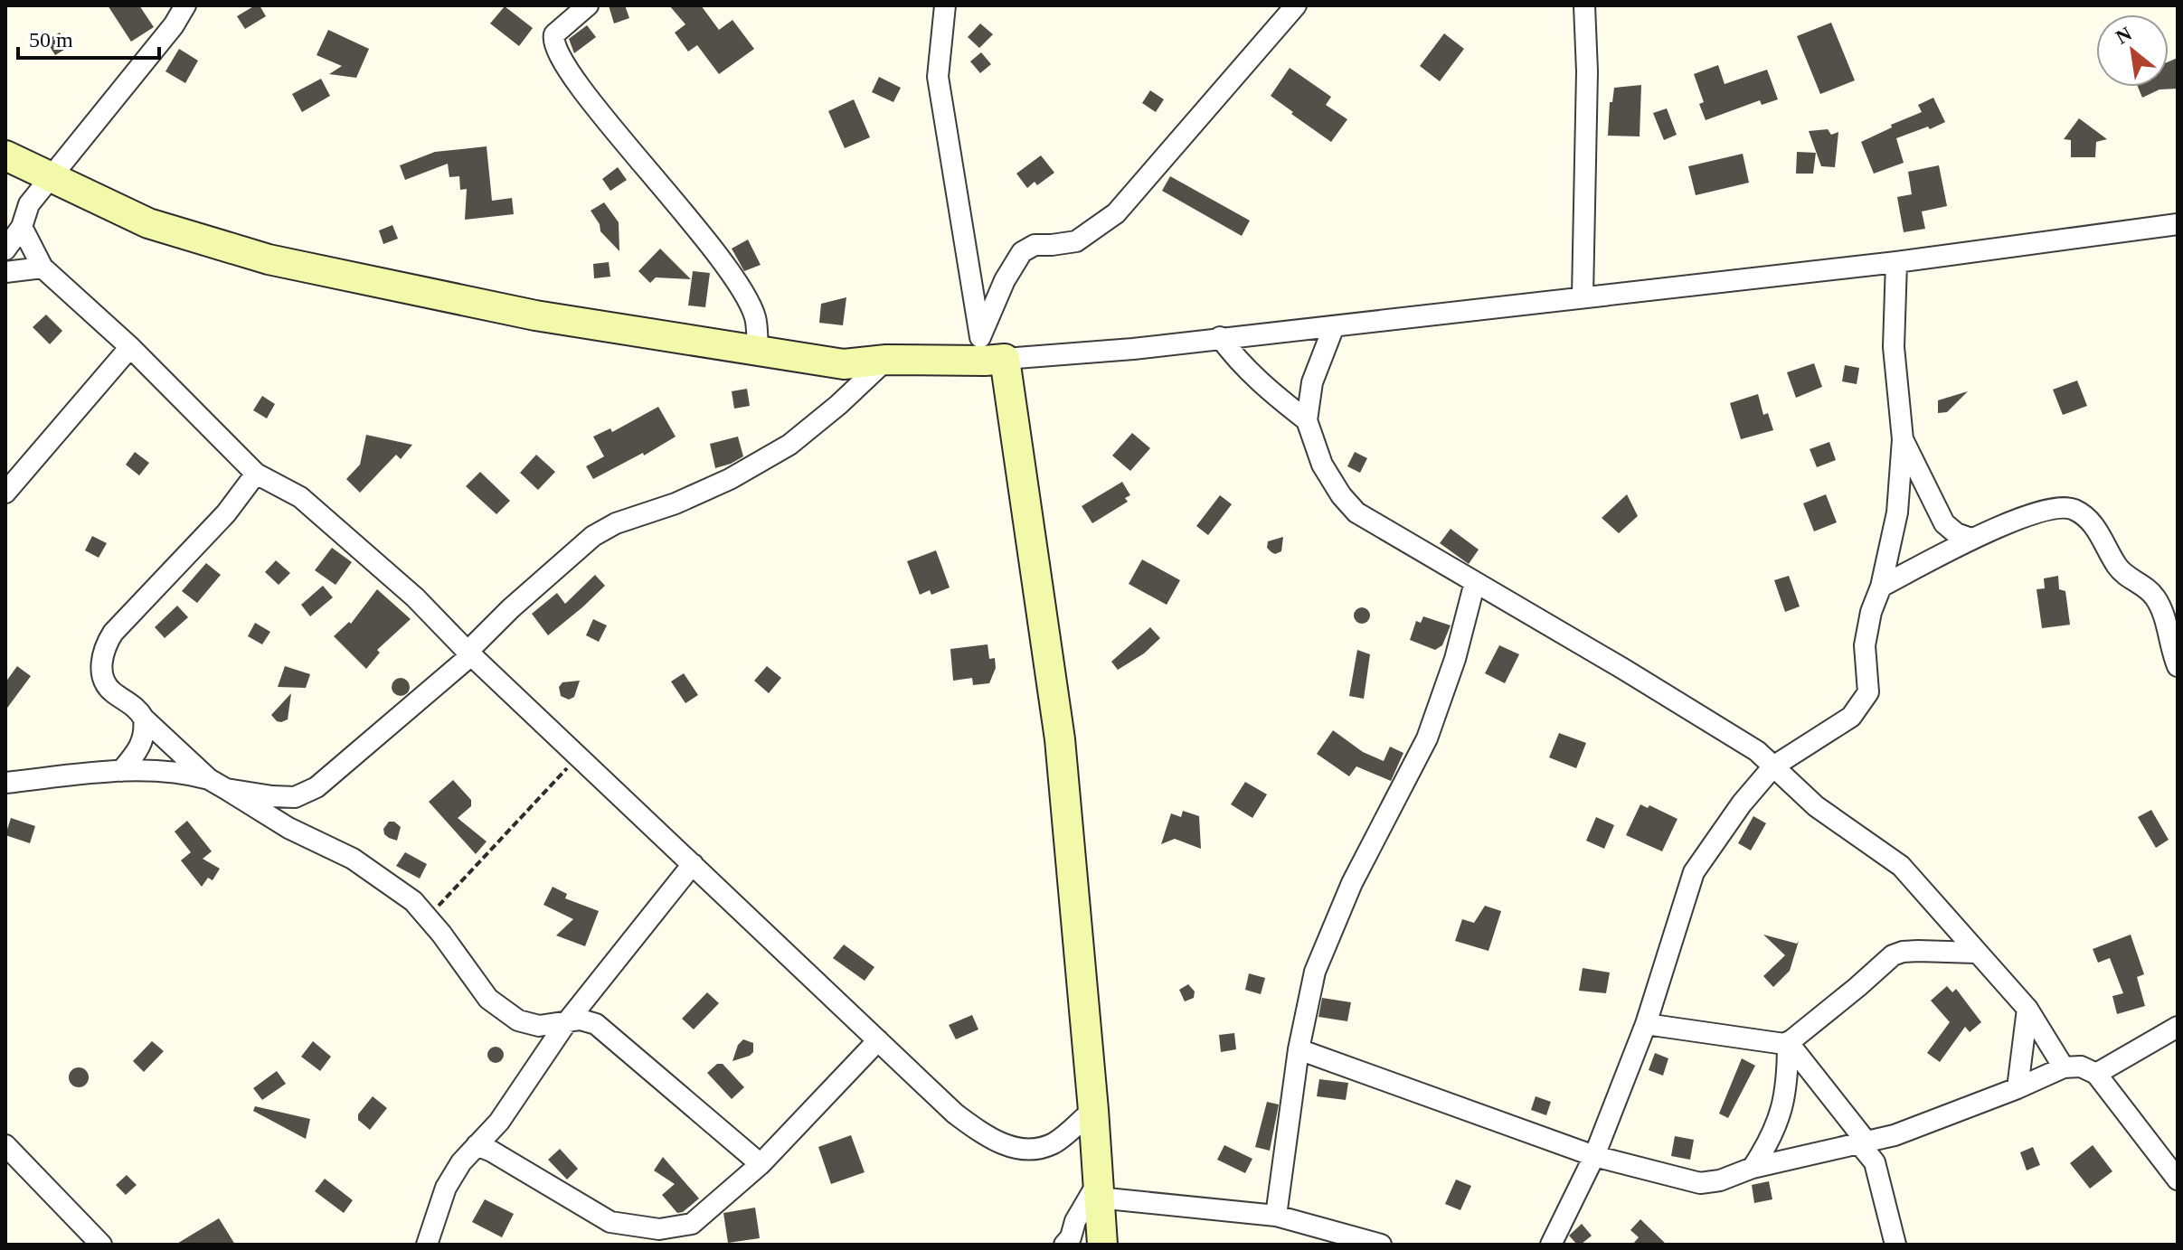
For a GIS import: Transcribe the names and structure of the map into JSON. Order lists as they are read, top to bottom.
{
  "scale_bar": "50 m",
  "north": "top left"
}
